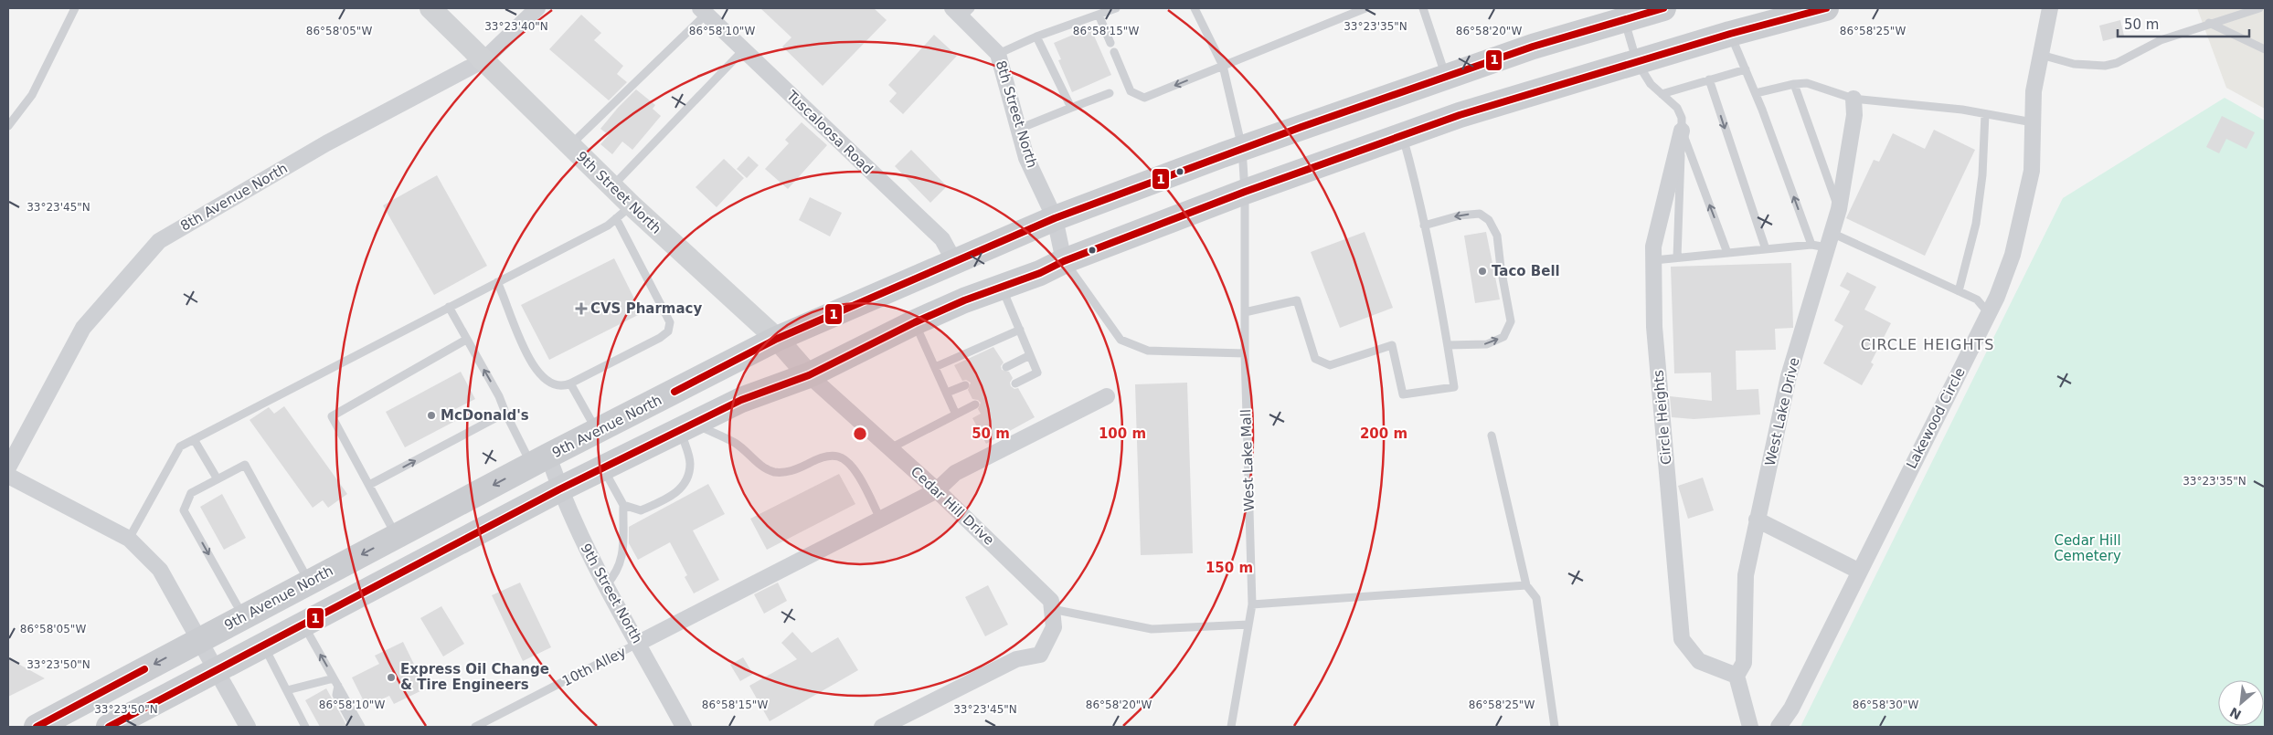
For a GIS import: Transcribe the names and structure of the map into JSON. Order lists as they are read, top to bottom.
{
  "streets": {
    "main road": ["9th Avenue North"],
    "street": [
      "8th Street North",
      "Tuscaloosa Road",
      "9th Street North",
      "8th Avenue North",
      "West Lake Drive",
      "Circle Heights",
      "Lakewood Circle",
      "Cedar Hill Drive"
    ],
    "lane": ["West Lake Mall", "10th Alley"]
  },
  "crossings": [
    ["8th Street North", "9th Avenue North"],
    ["Tuscaloosa Road", "9th Avenue North"],
    ["9th Street North", "8th Avenue North"],
    ["9th Street North", "9th Avenue North"],
    ["9th Street North", "Cedar Hill Drive"],
    ["9th Street North", "10th Alley"],
    ["West Lake Drive", "Circle Heights"],
    ["9th Avenue North", "West Lake Mall"]
  ],
  "districts": ["CIRCLE HEIGHTS"],
  "parks": ["Cedar Hill Cemetery"],
  "places": {
    "other": ["Taco Bell", "McDonald's", "Express Oil Change & Tire Engineers"],
    "health": ["CVS Pharmacy"]
  },
  "lines": ["transit line 1"],
  "scale_bar": "50 m",
  "north": "bottom left",
  "coordinates": [
    "33°23'40\"N",
    "33°23'35\"N",
    "86°58'05\"W",
    "86°58'10\"W",
    "86°58'15\"W",
    "86°58'20\"W",
    "86°58'25\"W",
    "33°23'45\"N",
    "33°23'50\"N",
    "86°58'30\"W"
  ],
  "rings": [
    "50 m",
    "100 m",
    "200 m",
    "150 m"
  ]
}
